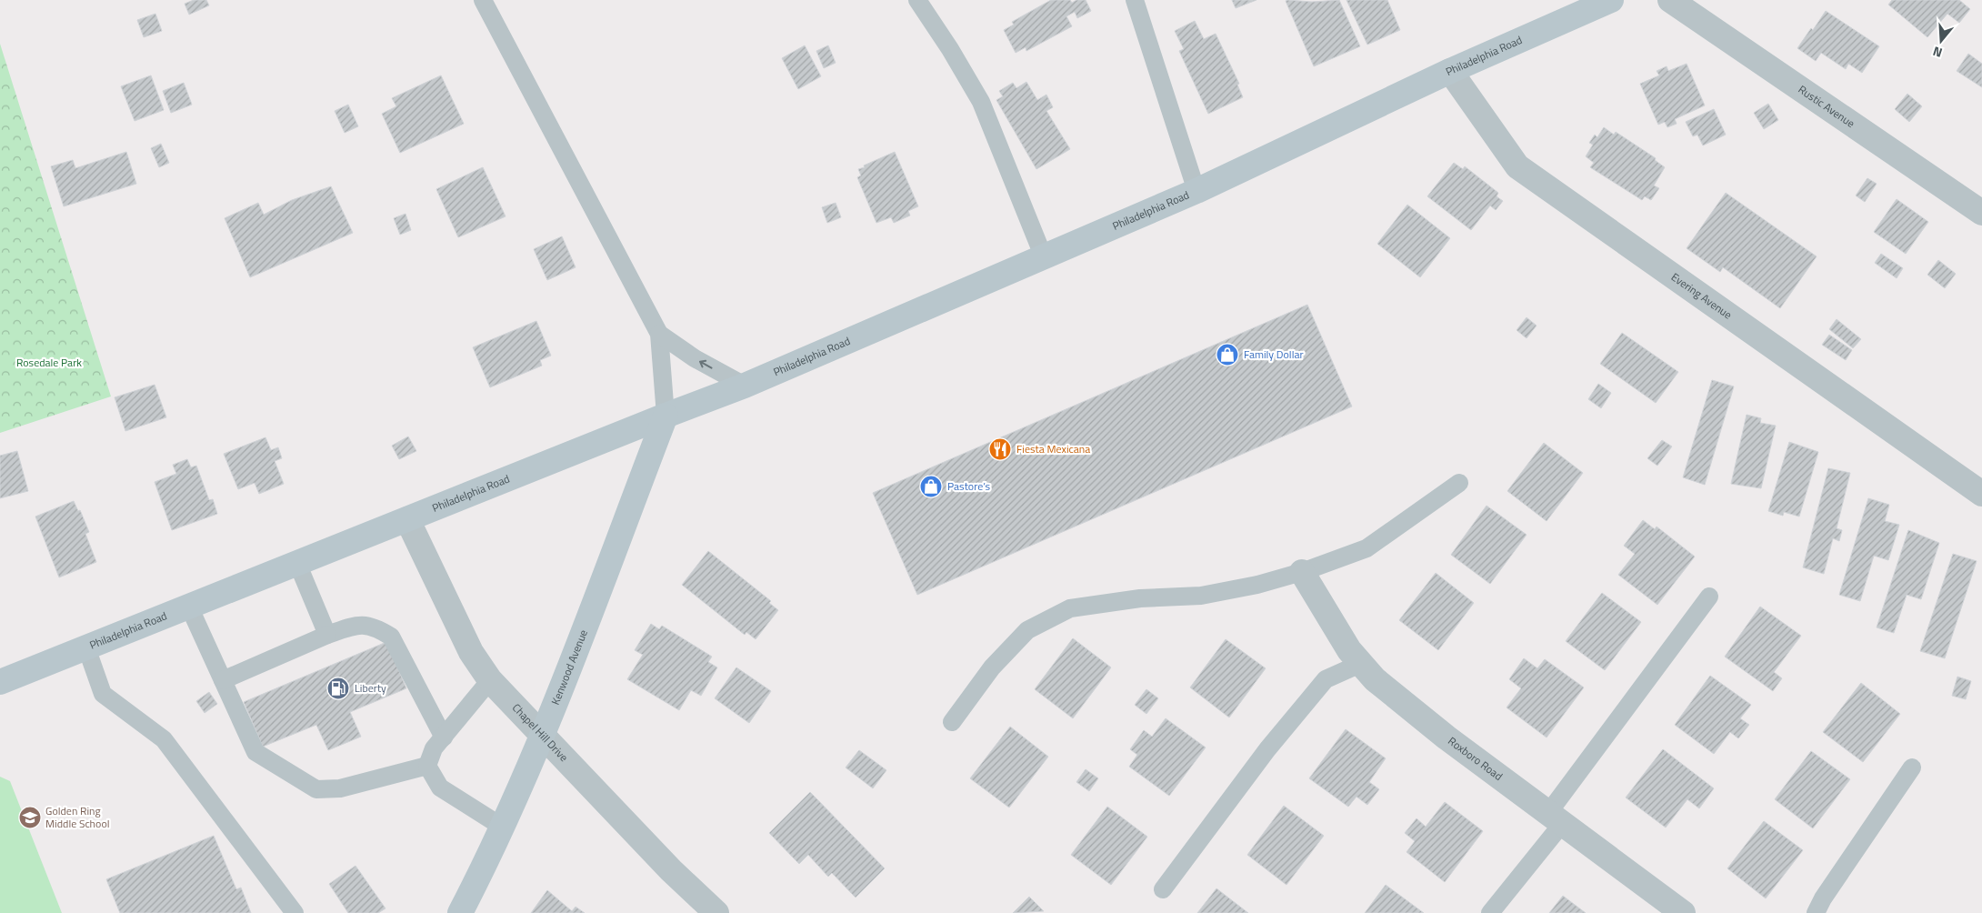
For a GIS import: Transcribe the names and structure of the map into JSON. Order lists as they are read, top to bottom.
{
  "streets": {
    "main road": ["Philadelphia Road", "Kenwood Avenue"],
    "street": [
      "Rustic Avenue",
      "Evering Avenue",
      "Chapel Hill Drive",
      "Roxboro Road"
    ]
  },
  "crossings": [
    ["Philadelphia Road", "Evering Avenue"],
    ["Philadelphia Road", "Kenwood Avenue"],
    ["Philadelphia Road", "Chapel Hill Drive"],
    ["Kenwood Avenue", "Chapel Hill Drive"]
  ],
  "parks": ["Rosedale Park"],
  "places": {
    "shop": ["Family Dollar", "Pastore’s"],
    "restaurant": ["Fiesta Mexicana"],
    "fuel station": ["Liberty"],
    "school or university": ["Golden Ring Middle School"]
  },
  "north": "bottom"
}
